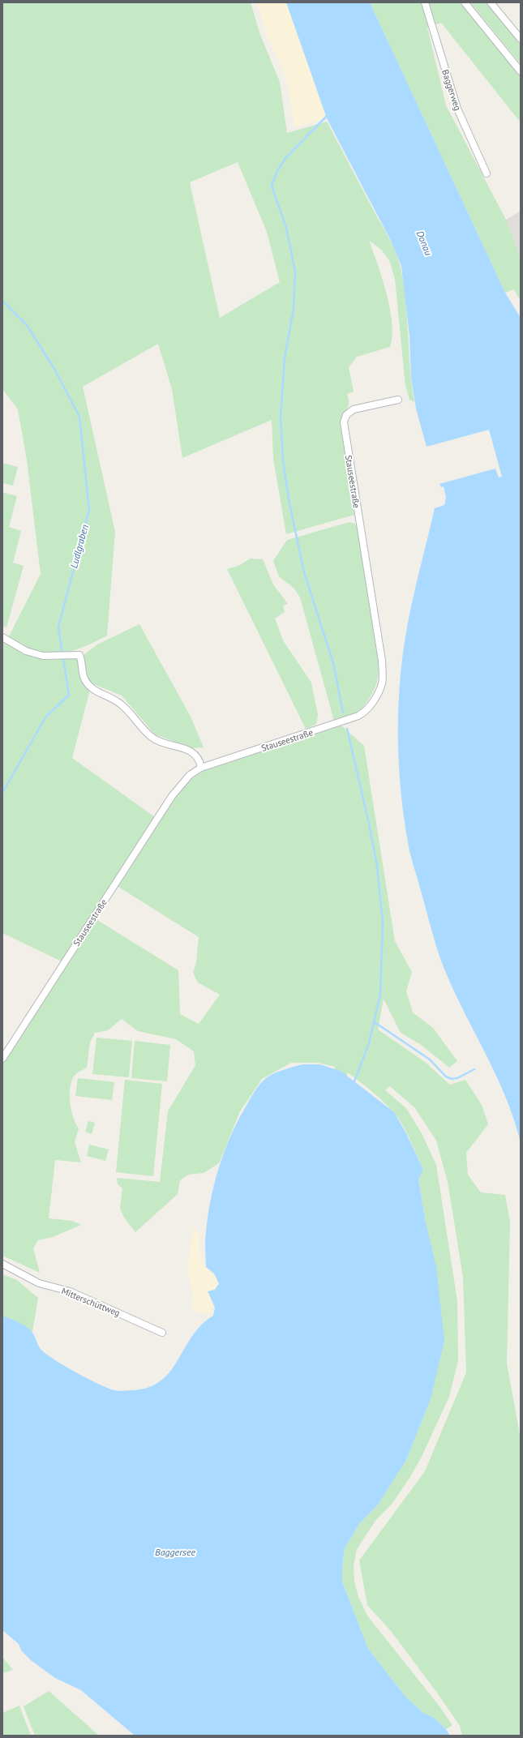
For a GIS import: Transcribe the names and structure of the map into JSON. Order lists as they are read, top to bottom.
{
  "streets": {
    "street": ["Baggerweg", "Stauseestraße", "Mitterschüttweg"]
  },
  "water": ["Donau", "Ludlgraben", "Baggersee"]
}
